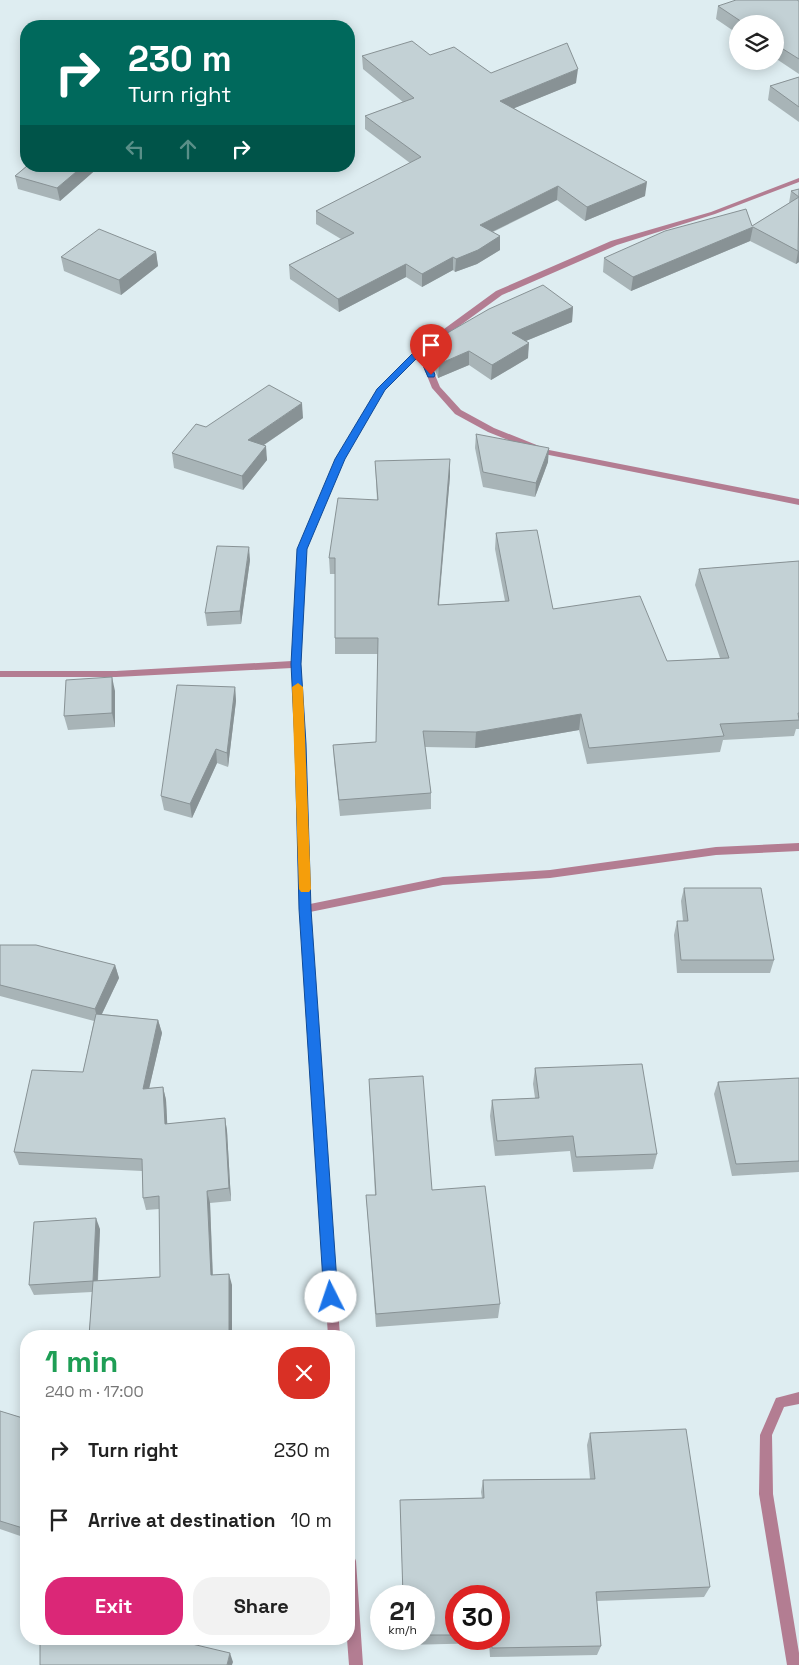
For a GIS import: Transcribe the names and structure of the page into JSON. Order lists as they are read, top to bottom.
{
  "page": {
    "turn": ["230 m", "Turn right"],
    "heading": ["1 min", "240 m · 17:00"],
    "list": [
      {
        "name": "Turn right",
        "value": "230 m"
      },
      {
        "name": "Arrive at destination",
        "value": "10 m"
      }
    ],
    "buttons": ["Exit", "Share"],
    "speed": "21 km/h",
    "limit": "30"
  }
}
